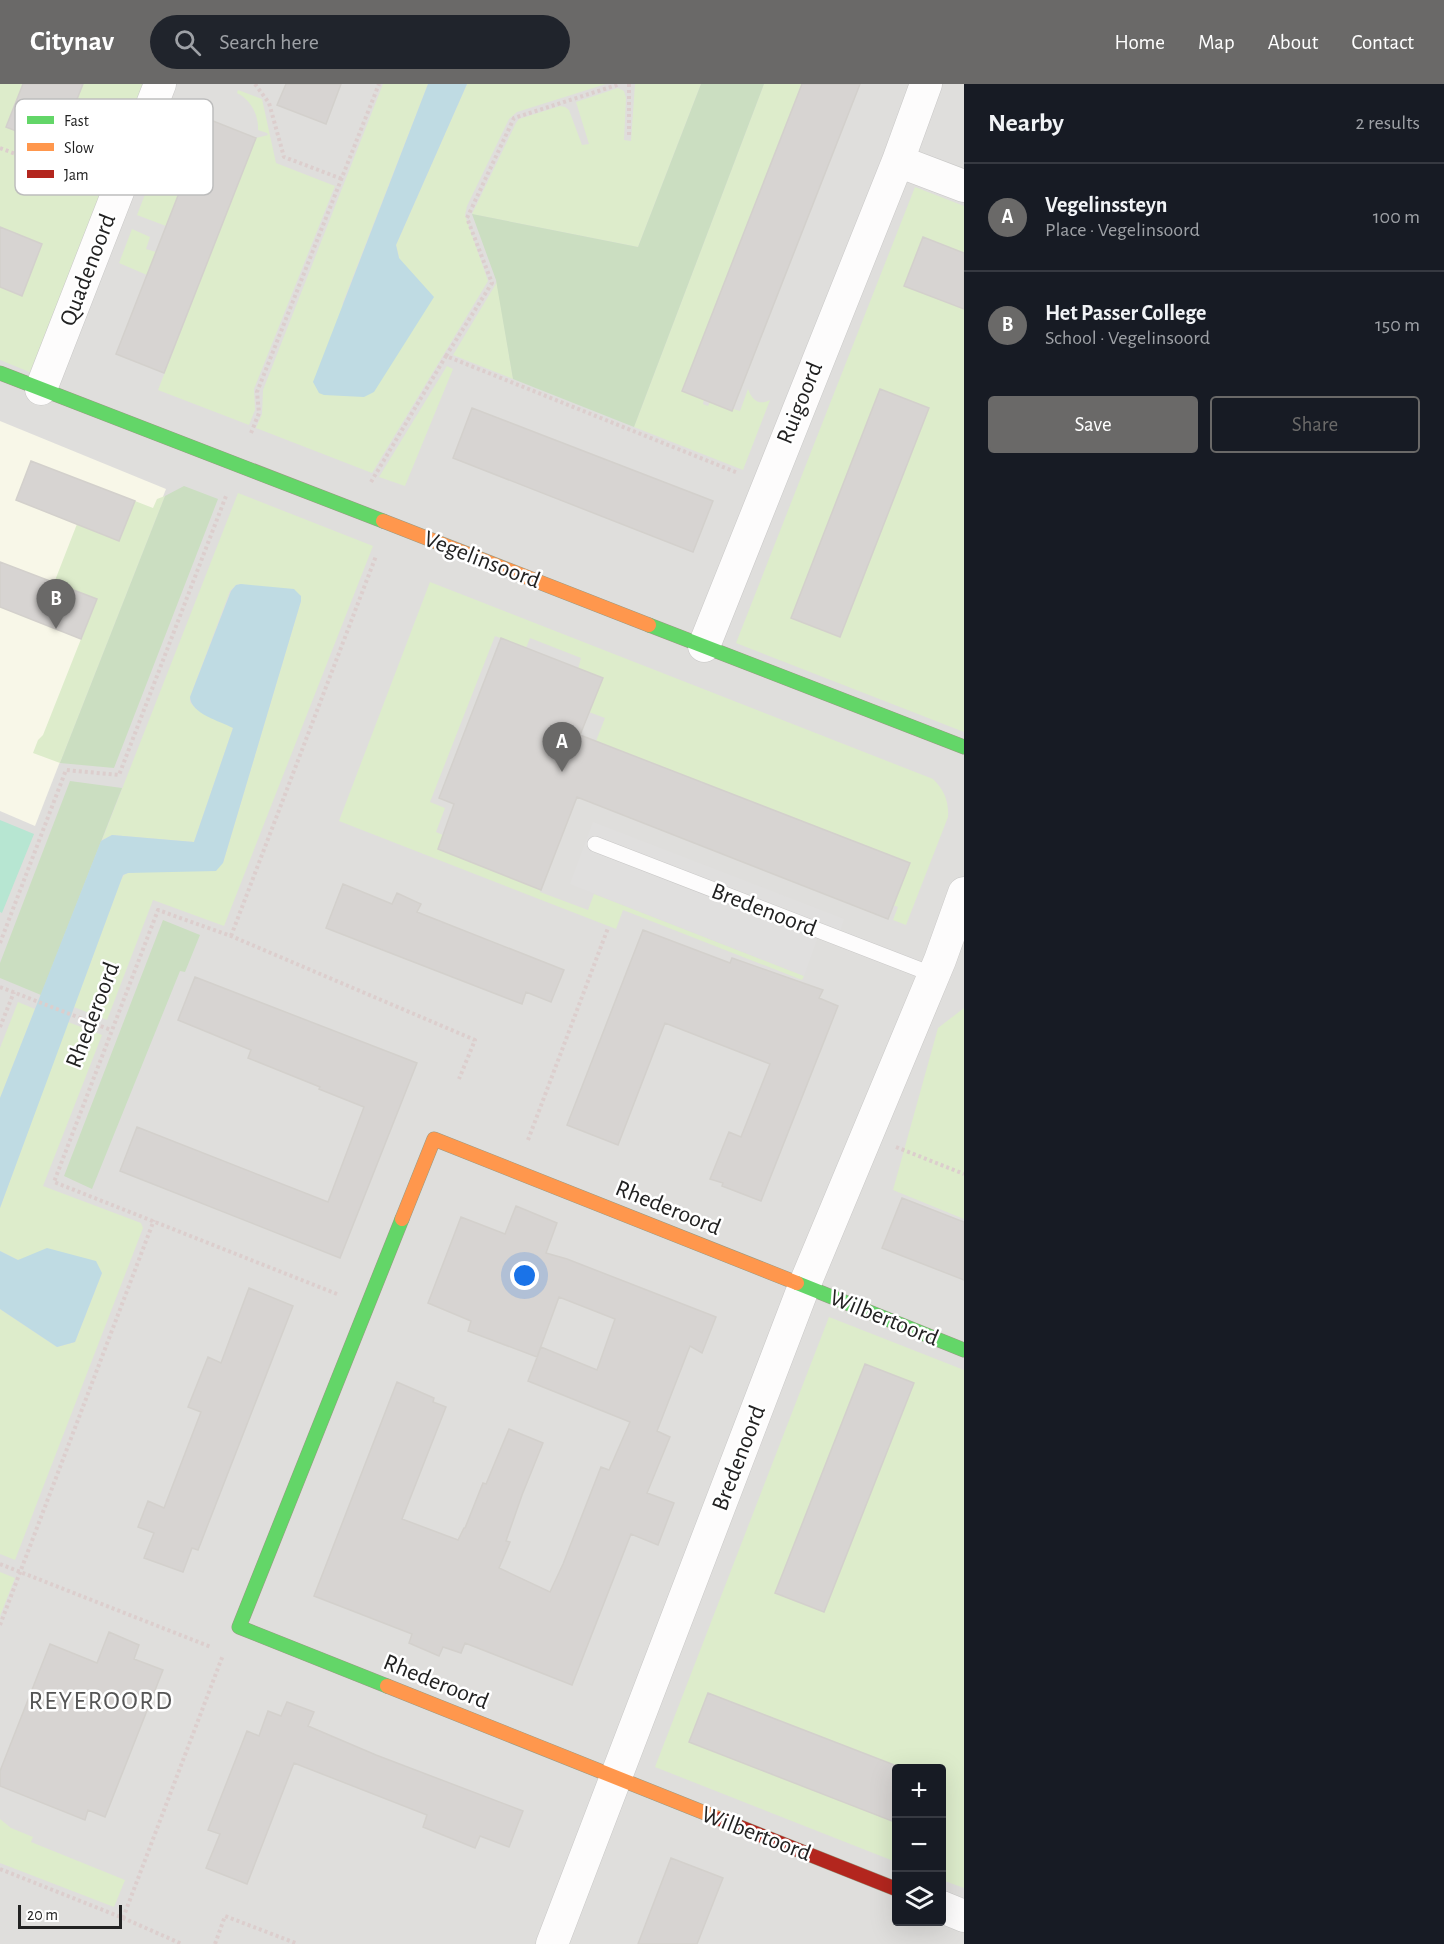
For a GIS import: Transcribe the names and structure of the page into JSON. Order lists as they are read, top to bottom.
{
  "streets": {
    "street": [
      "Quadenoord",
      "Ruigoord",
      "Vegelinsoord",
      "Bredenoord",
      "Rhederoord",
      "Wilbertoord"
    ]
  },
  "crossings": [
    ["Quadenoord", "Vegelinsoord"],
    ["Ruigoord", "Vegelinsoord"],
    ["Bredenoord", "Rhederoord"],
    ["Bredenoord", "Wilbertoord"],
    ["Rhederoord", "Wilbertoord"]
  ],
  "districts": ["REYEROORD"],
  "legend": ["Fast", "Slow", "Jam"],
  "scale_bar": "20 m",
  "page": {
    "header": "Citynav",
    "search": "Search here",
    "nav": [
      "Home",
      "Map",
      "About",
      "Contact"
    ],
    "heading": ["Nearby", "2 results"],
    "list": [
      {
        "mark": "A",
        "name": "Vegelinssteyn",
        "note": "Place · Vegelinsoord",
        "value": "100 m"
      },
      {
        "mark": "B",
        "name": "Het Passer College",
        "note": "School · Vegelinsoord",
        "value": "150 m"
      }
    ],
    "buttons": ["Save", "Share"],
    "pins": ["B", "A"],
    "map_buttons": ["+", "−"],
    "scale": "20 m"
  }
}
